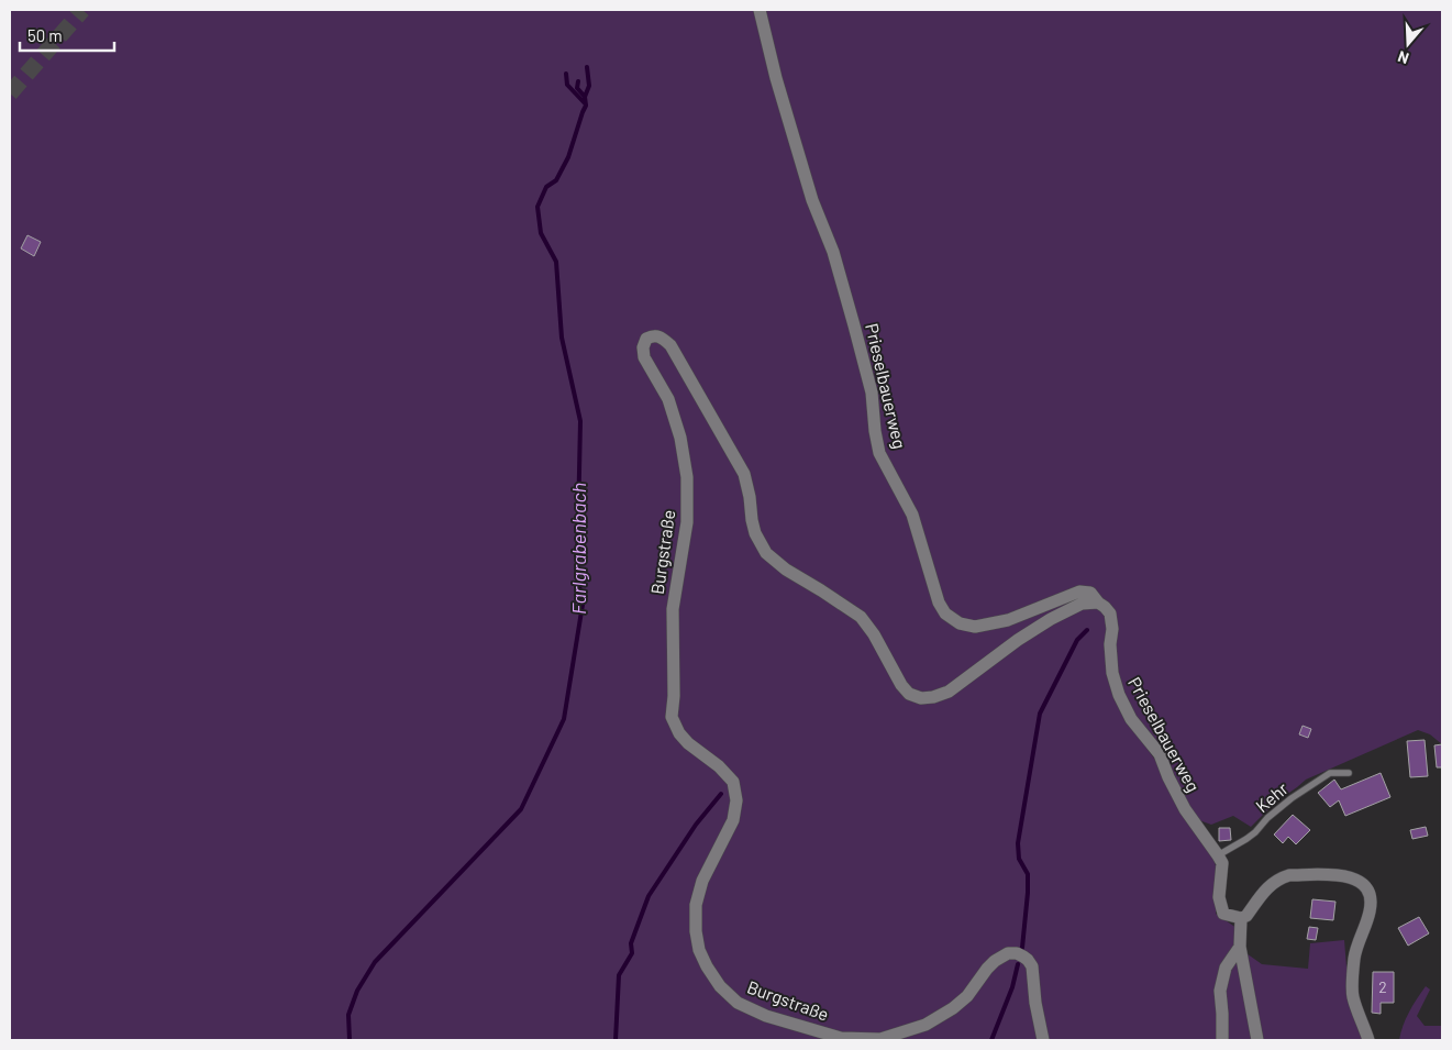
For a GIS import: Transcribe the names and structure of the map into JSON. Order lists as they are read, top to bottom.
{
  "streets": {
    "street": ["Prieselbauerweg", "Burgstraße"],
    "lane": ["Kehr"]
  },
  "crossings": [
    ["Prieselbauerweg", "Burgstraße"],
    ["Prieselbauerweg", "Kehr"]
  ],
  "water": ["Farlgrabenbach"],
  "house_numbers": ["2"],
  "scale_bar": "50 m",
  "north": "bottom"
}
